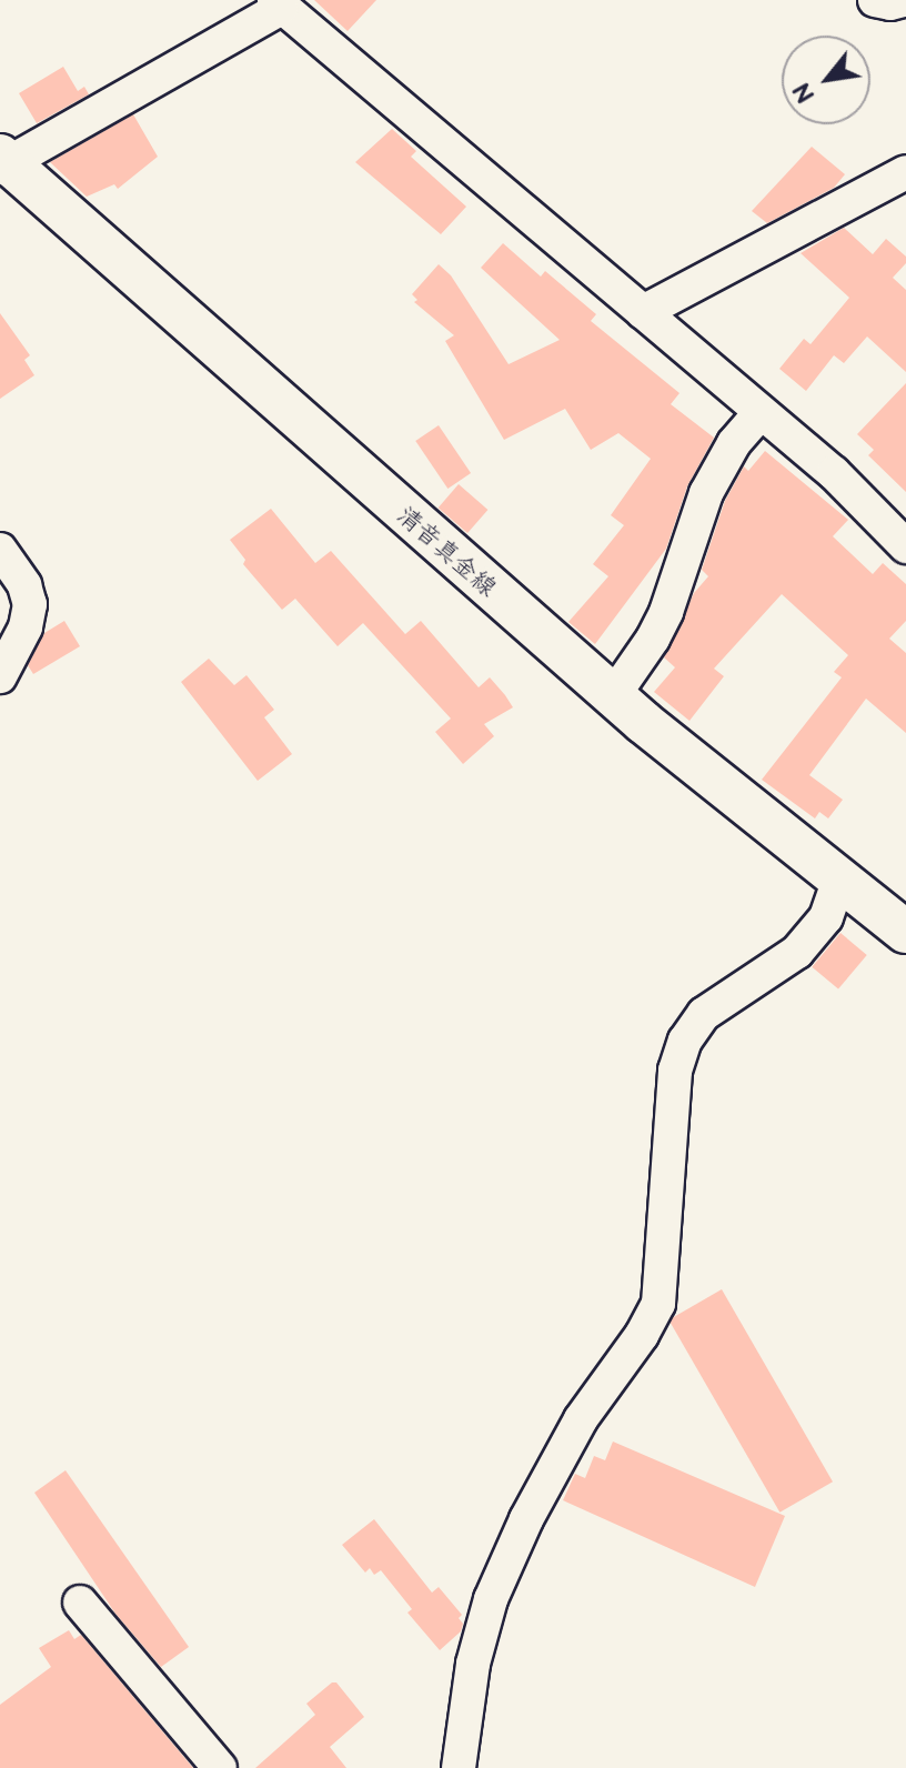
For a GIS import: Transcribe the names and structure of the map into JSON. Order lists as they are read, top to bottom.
{
  "streets": {
    "main road": ["清音真金線"]
  },
  "north": "bottom left"
}
